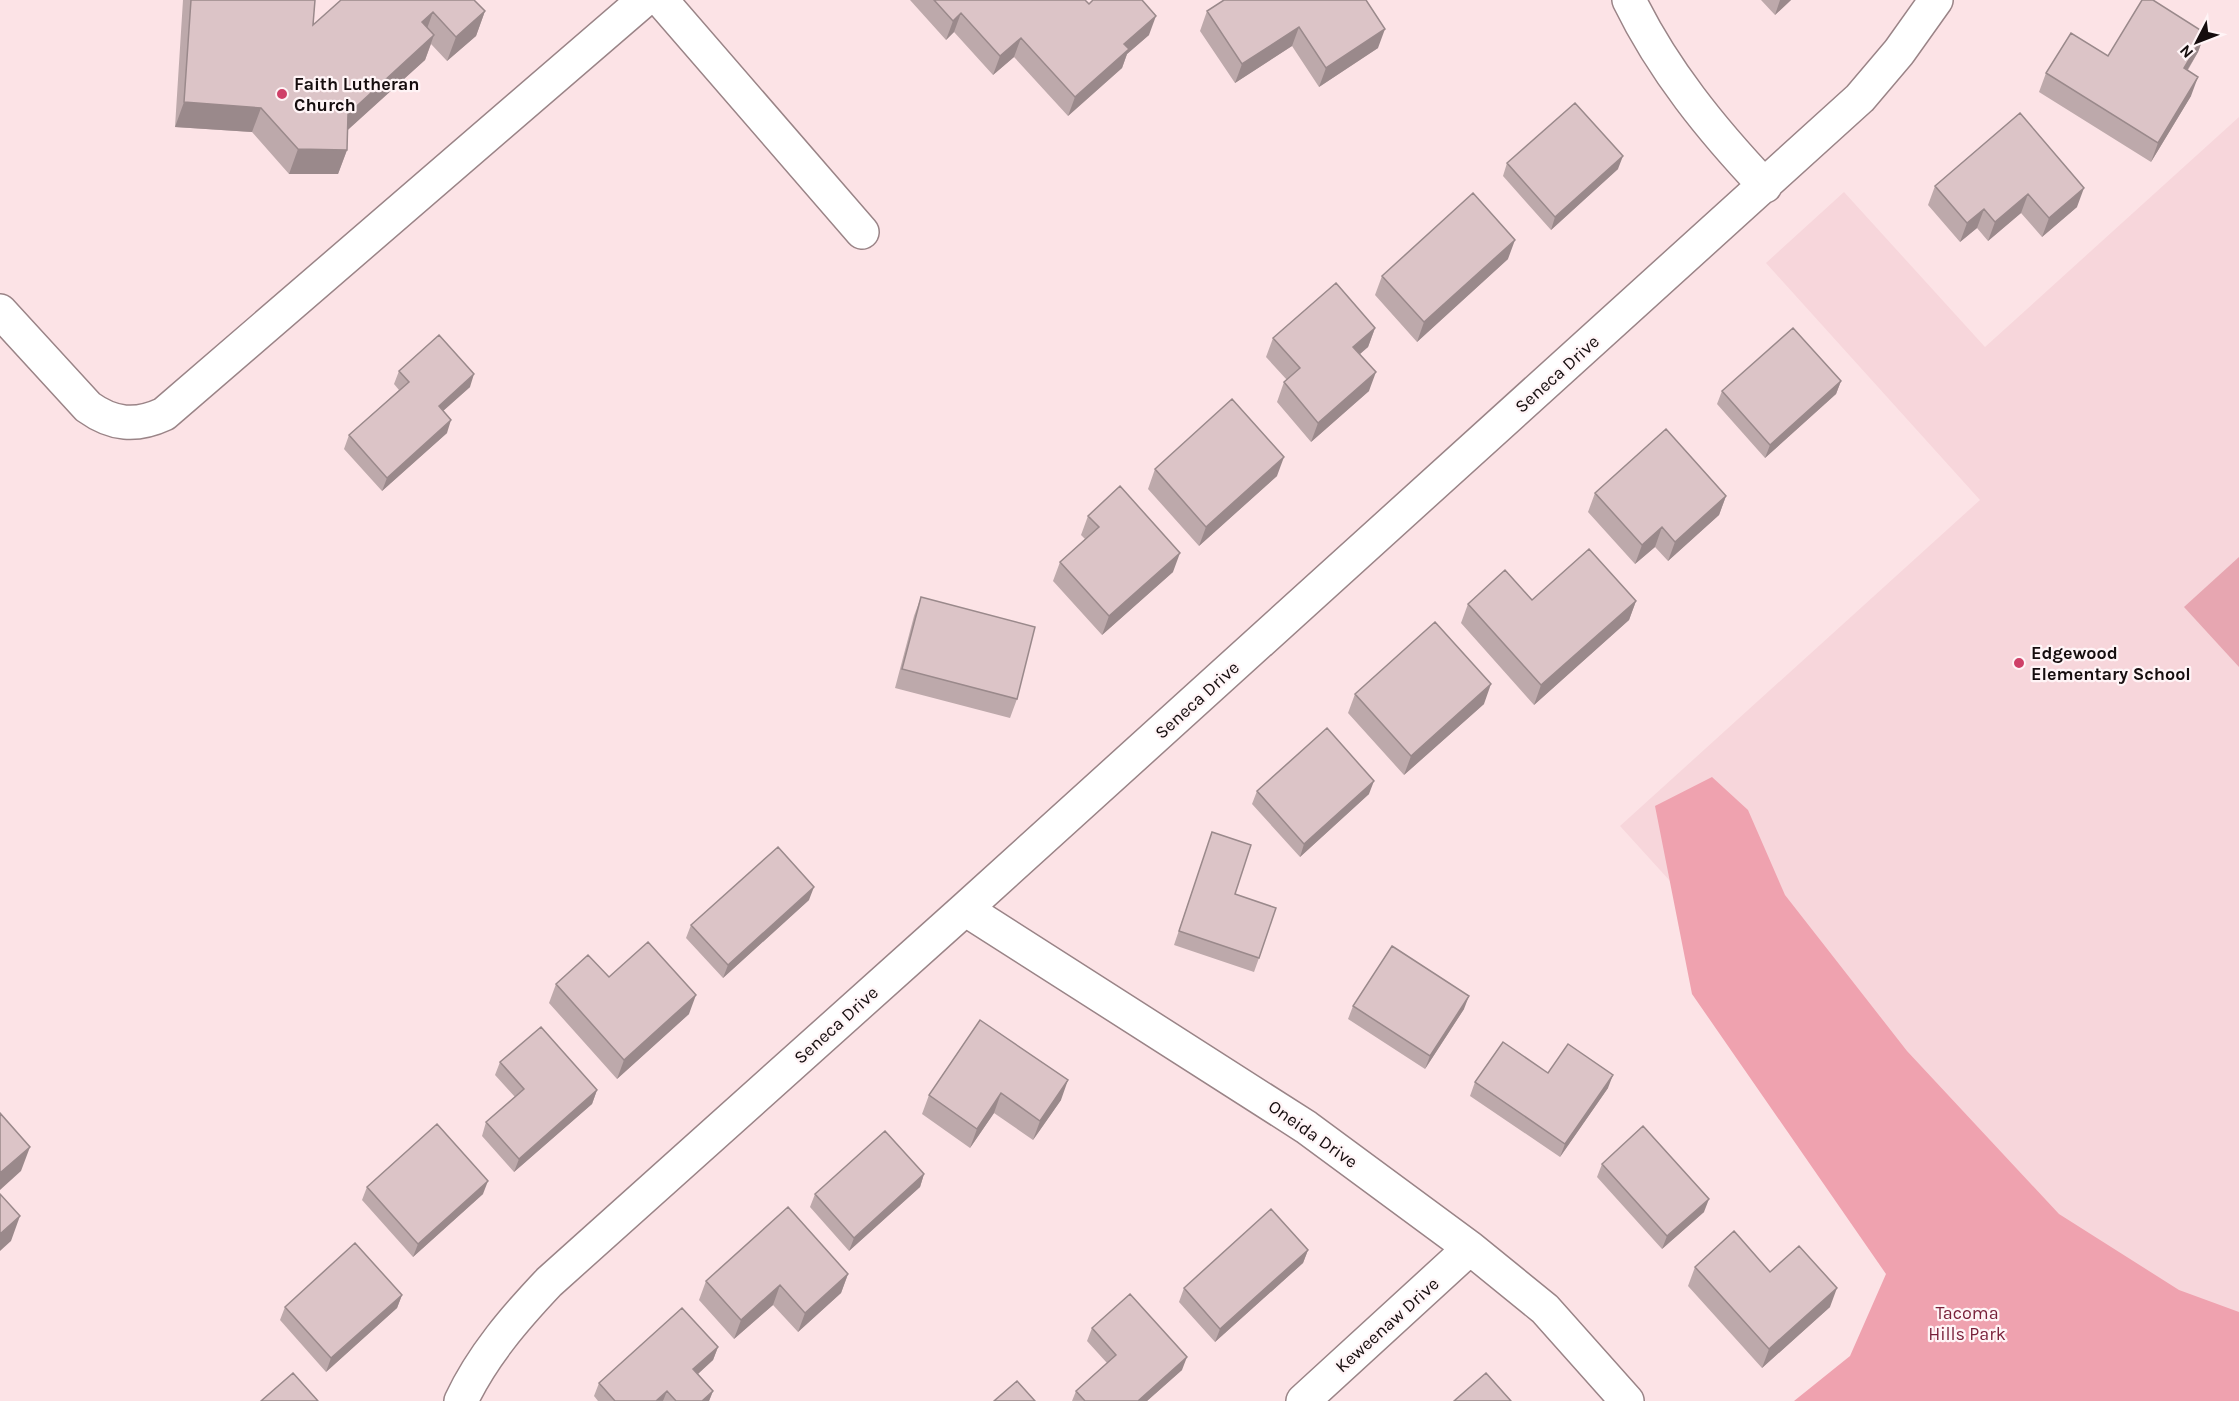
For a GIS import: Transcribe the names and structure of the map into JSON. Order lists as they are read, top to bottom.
{
  "streets": {
    "street": ["Seneca Drive", "Oneida Drive", "Keweenaw Drive"]
  },
  "crossings": [
    ["Seneca Drive", "Oneida Drive"],
    ["Oneida Drive", "Keweenaw Drive"]
  ],
  "parks": ["Tacoma Hills Park"],
  "places": ["Faith Lutheran Church", "Edgewood Elementary School"],
  "north": "bottom left"
}
